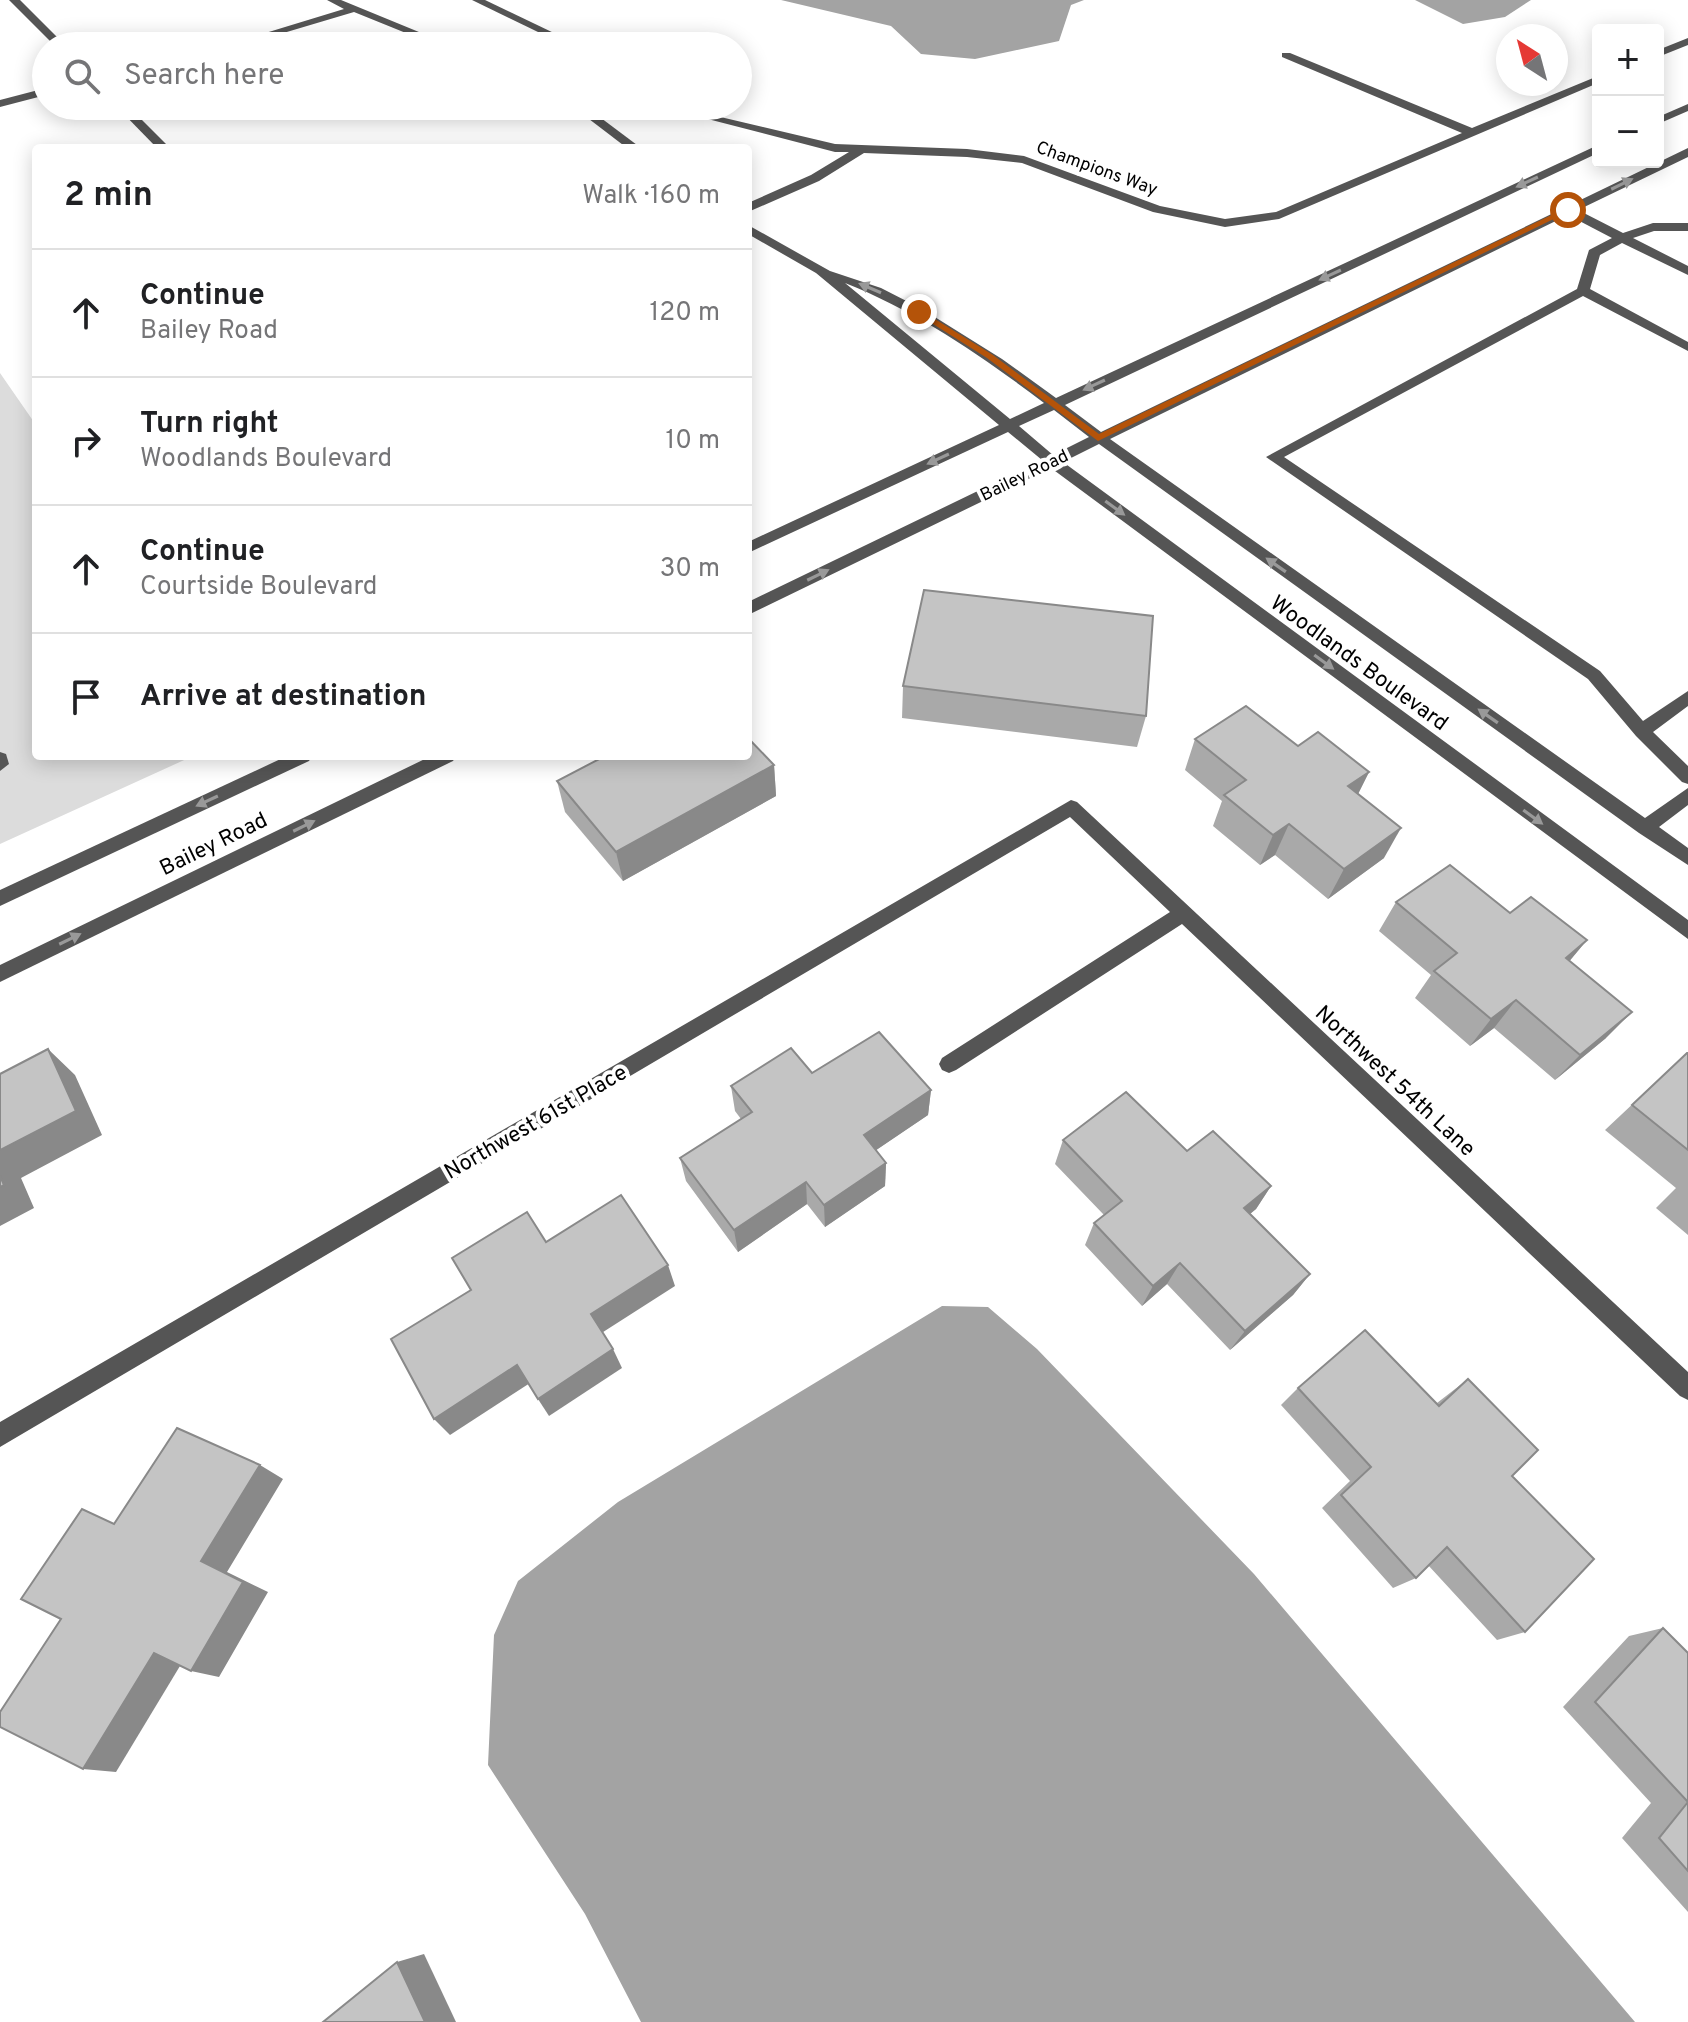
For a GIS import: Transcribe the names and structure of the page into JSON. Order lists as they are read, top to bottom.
{
  "streets": {
    "street": [
      "Champions Way",
      "Bailey Road",
      "Woodlands Boulevard",
      "Northwest 54th Lane",
      "Northwest 61st Place"
    ]
  },
  "crossings": [
    ["Bailey Road", "Woodlands Boulevard"],
    ["Northwest 54th Lane", "Northwest 61st Place"]
  ],
  "north": "top left",
  "page": {
    "map_buttons": ["+", "−"],
    "search": "Search here",
    "heading": ["2 min", "Walk · 160 m"],
    "list": [
      ["Continue", "Bailey Road", "120 m"],
      ["Turn right", "Woodlands Boulevard", "10 m"],
      ["Continue", "Courtside Boulevard", "30 m"],
      "Arrive at destination"
    ]
  }
}
